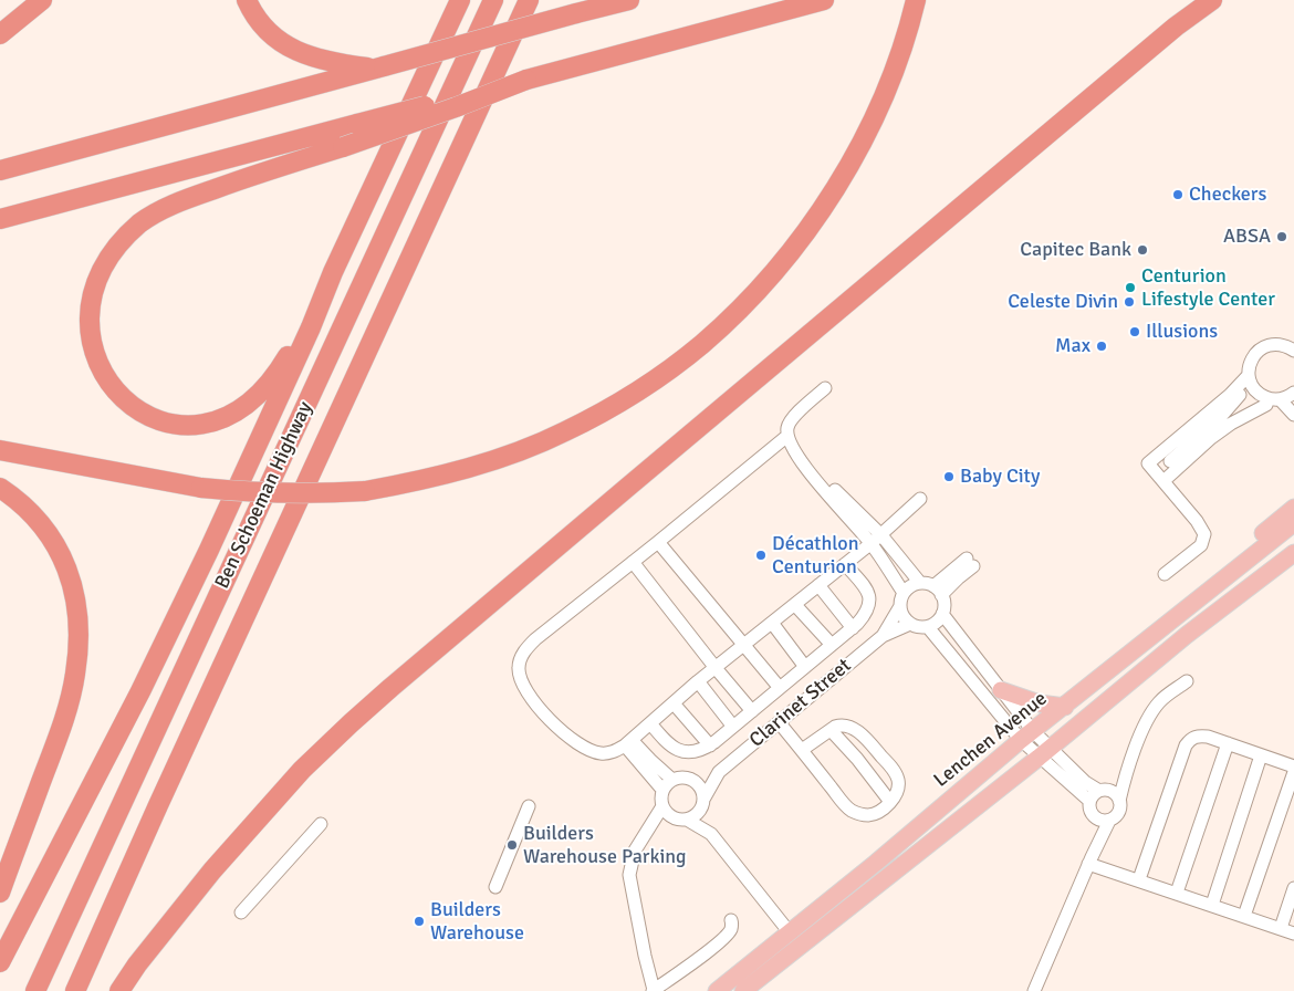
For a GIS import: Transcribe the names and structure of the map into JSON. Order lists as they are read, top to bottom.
{
  "streets": {
    "highway": ["Ben Schoeman Highway"],
    "main road": ["Lenchen Avenue"],
    "street": ["Clarinet Street"]
  },
  "places": [
    "Checkers",
    "ABSA",
    "Capitec Bank",
    "Centurion Lifestyle Center",
    "Celeste Divin",
    "Illusions",
    "Max",
    "Baby City",
    "Décathlon Centurion",
    "Builders Warehouse Parking",
    "Builders Warehouse"
  ]
}
